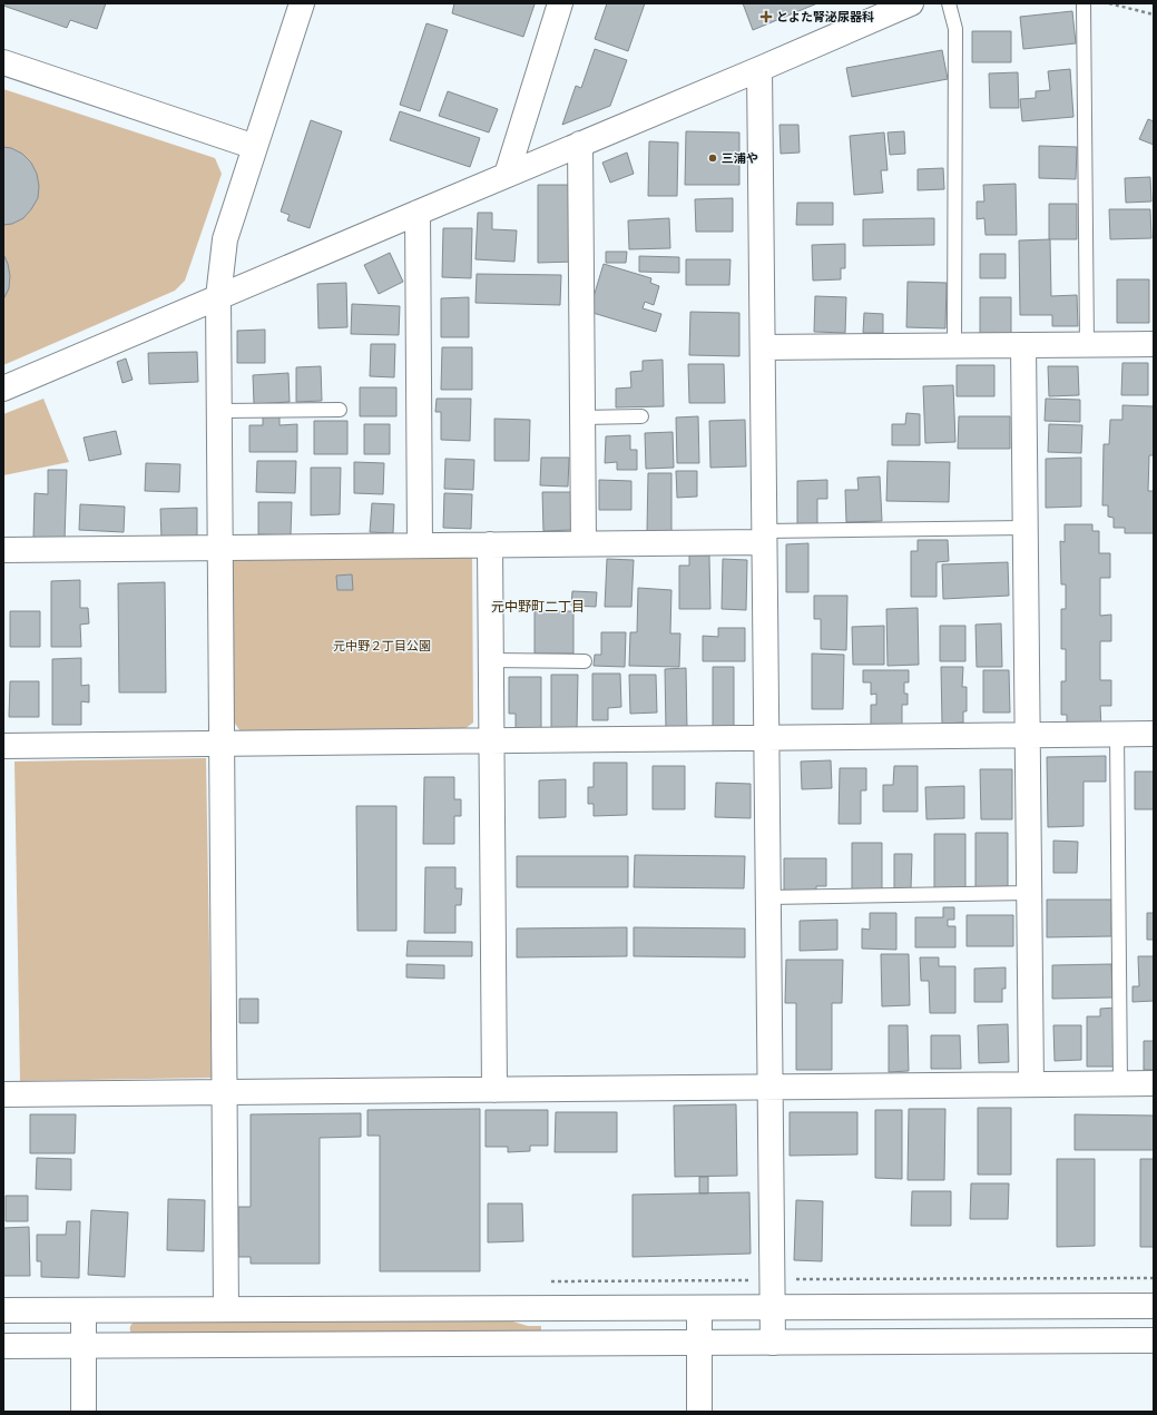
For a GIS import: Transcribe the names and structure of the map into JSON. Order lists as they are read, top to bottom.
{
  "districts": ["元中野町二丁目"],
  "parks": ["元中野２丁目公園"],
  "places": {
    "health": ["とよた腎泌尿器科"],
    "other": ["三浦や"]
  }
}
